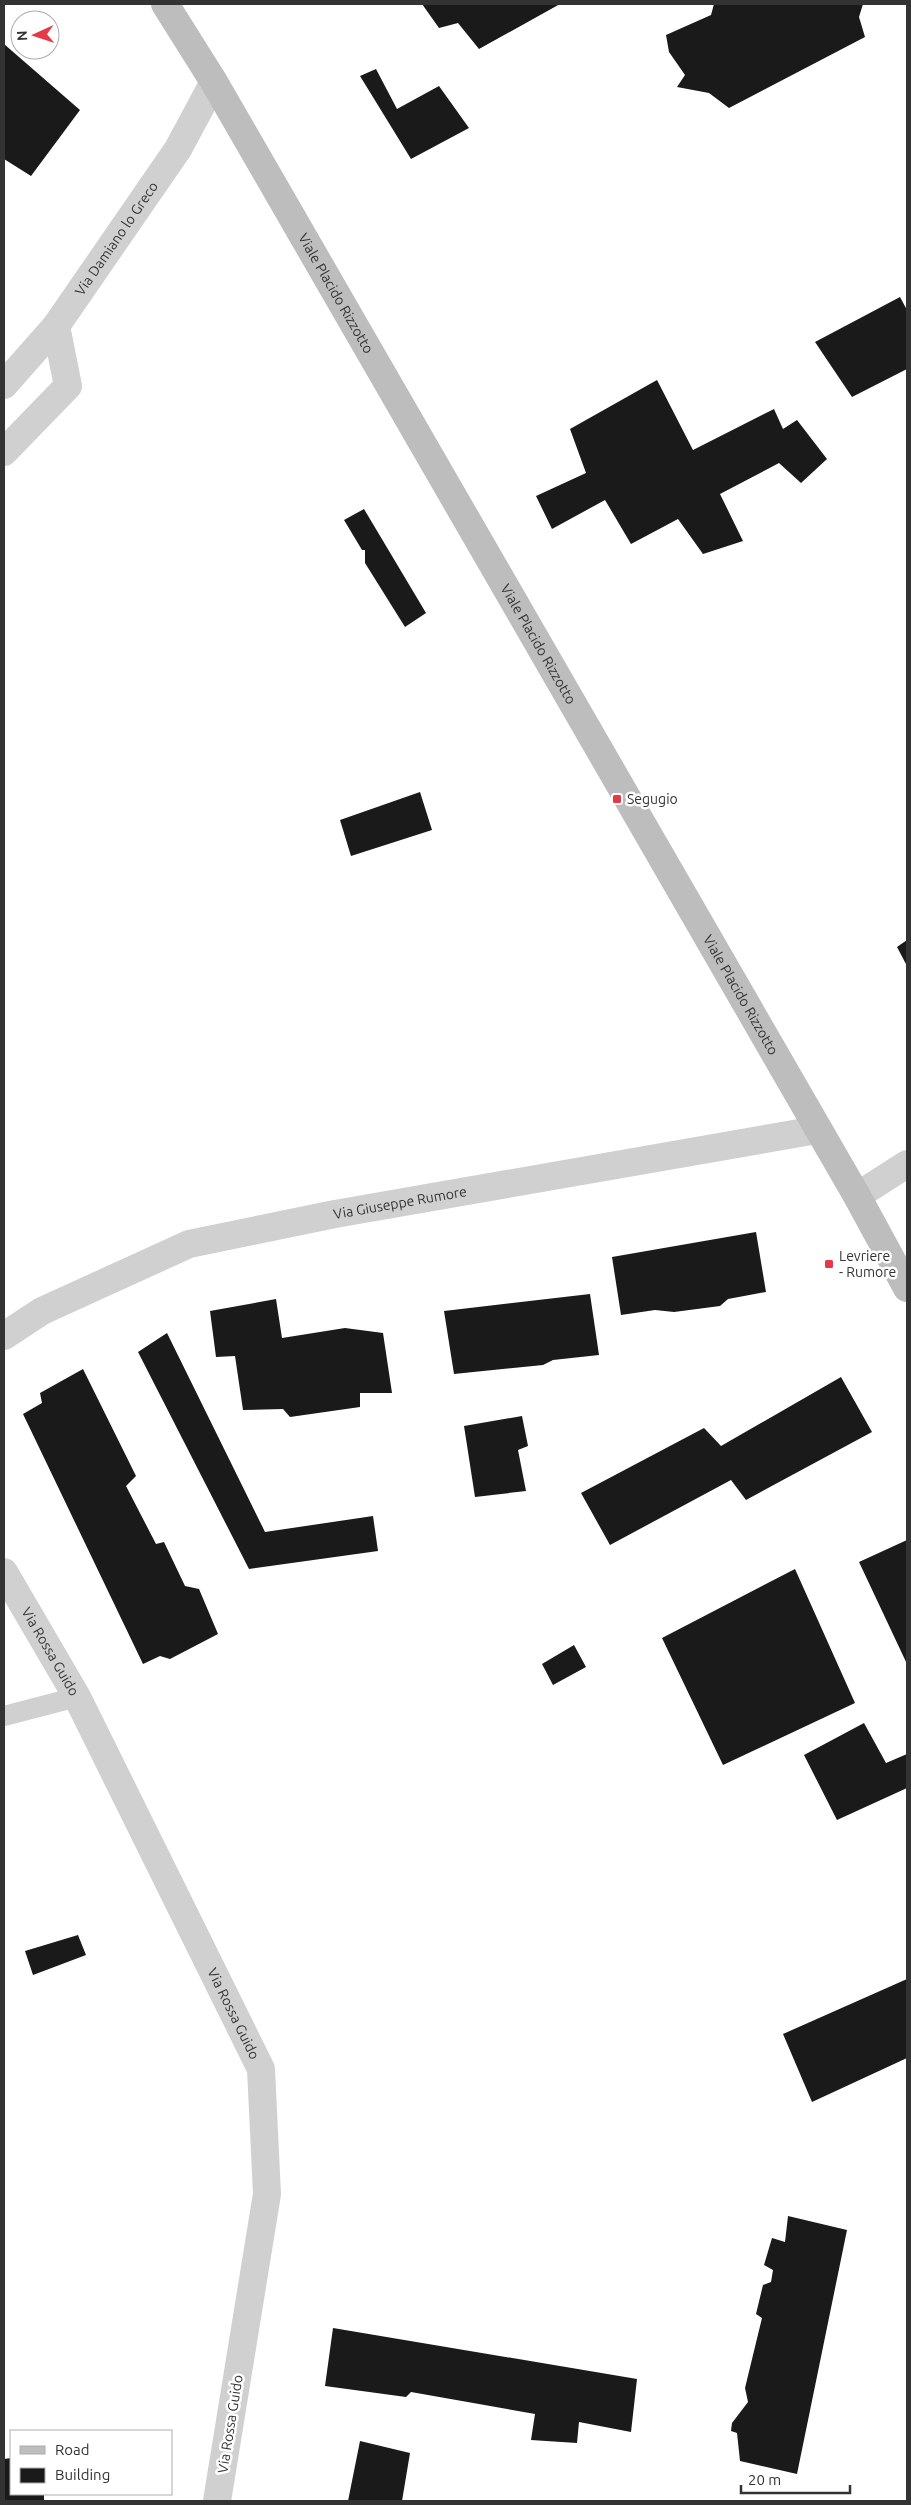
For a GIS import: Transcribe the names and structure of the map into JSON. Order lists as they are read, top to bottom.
{
  "streets": {
    "street": [
      "Via Damiano lo Greco",
      "Viale Placido Rizzotto",
      "Via Giuseppe Rumore",
      "Via Rossa Guido"
    ]
  },
  "crossings": [
    ["Via Damiano lo Greco", "Viale Placido Rizzotto"],
    ["Viale Placido Rizzotto", "Via Giuseppe Rumore"]
  ],
  "places": {
    "transit": ["Segugio", "Levriere - Rumore"]
  },
  "legend": ["Road", "Building"],
  "scale_bar": "20 m",
  "north": "left"
}
